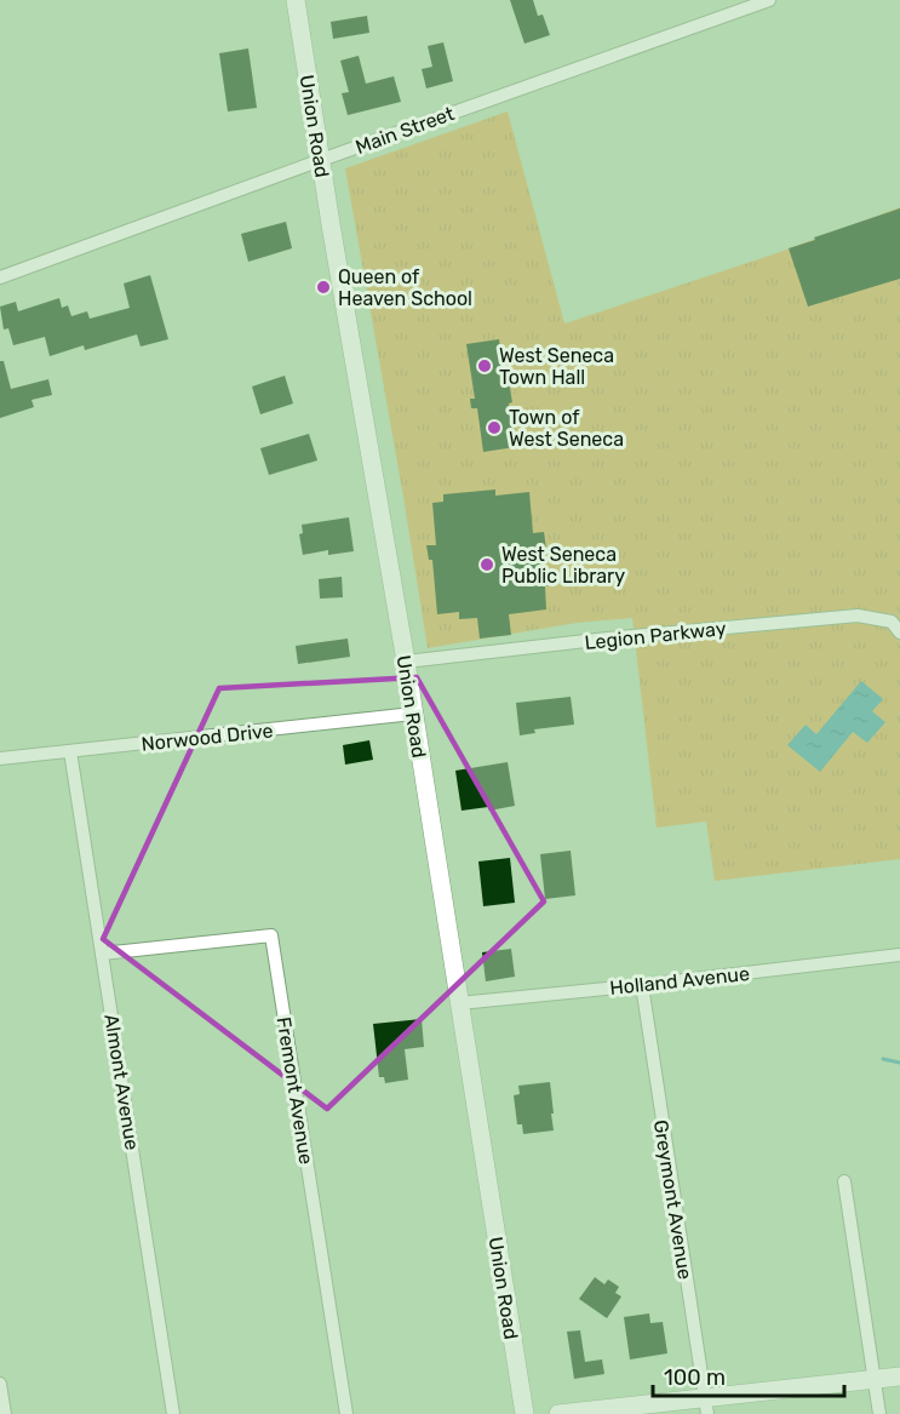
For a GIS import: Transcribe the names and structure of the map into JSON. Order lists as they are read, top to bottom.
{
  "streets": {
    "main road": ["Union Road"],
    "street": [
      "Main Street",
      "Legion Parkway",
      "Norwood Drive",
      "Holland Avenue",
      "Almont Avenue",
      "Fremont Avenue",
      "Greymont Avenue"
    ]
  },
  "crossings": [
    ["Union Road", "Main Street"],
    ["Union Road", "Legion Parkway"],
    ["Union Road", "Norwood Drive"],
    ["Union Road", "Holland Avenue"],
    ["Norwood Drive", "Almont Avenue"],
    ["Holland Avenue", "Greymont Avenue"],
    ["Almont Avenue", "Fremont Avenue"]
  ],
  "places": [
    "Queen of Heaven School",
    "West Seneca Town Hall",
    "Town of West Seneca",
    "West Seneca Public Library"
  ],
  "scale_bar": "100 m"
}
